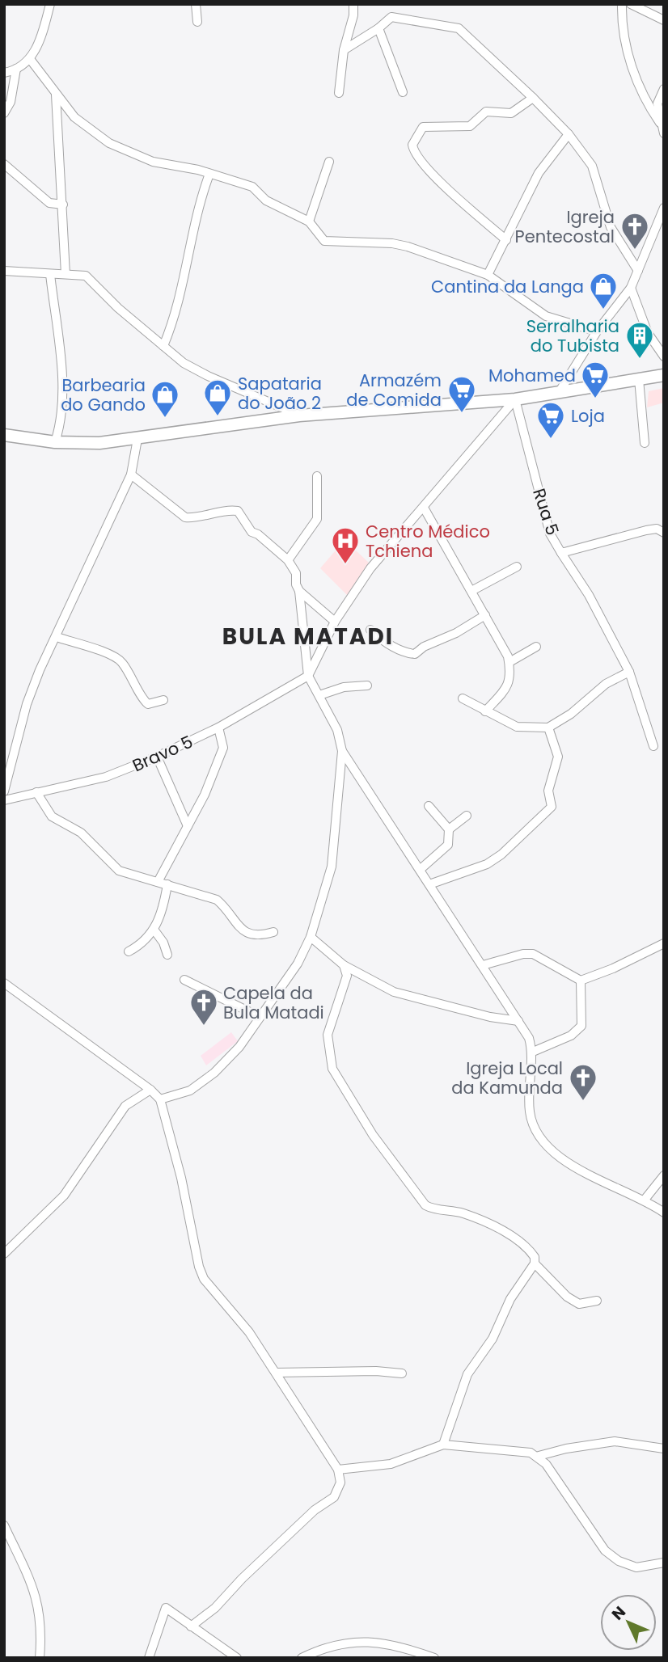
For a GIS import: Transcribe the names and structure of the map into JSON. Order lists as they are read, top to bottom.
{
  "streets": {
    "street": ["Rua 5", "Bravo 5"]
  },
  "districts": ["BULA MATADI"],
  "places": {
    "church": ["Igreja Pentecostal", "Capela da Bula Matadi", "Igreja Local da Kamunda"],
    "shop": ["Cantina da Langa", "Sapataria do João 2", "Barbearia do Gando"],
    "building": ["Serralharia do Tubista"],
    "supermarket": ["Mohamed", "Armazém de Comida", "Loja"],
    "hospital": ["Centro Médico Tchiena"]
  },
  "north": "top left"
}
